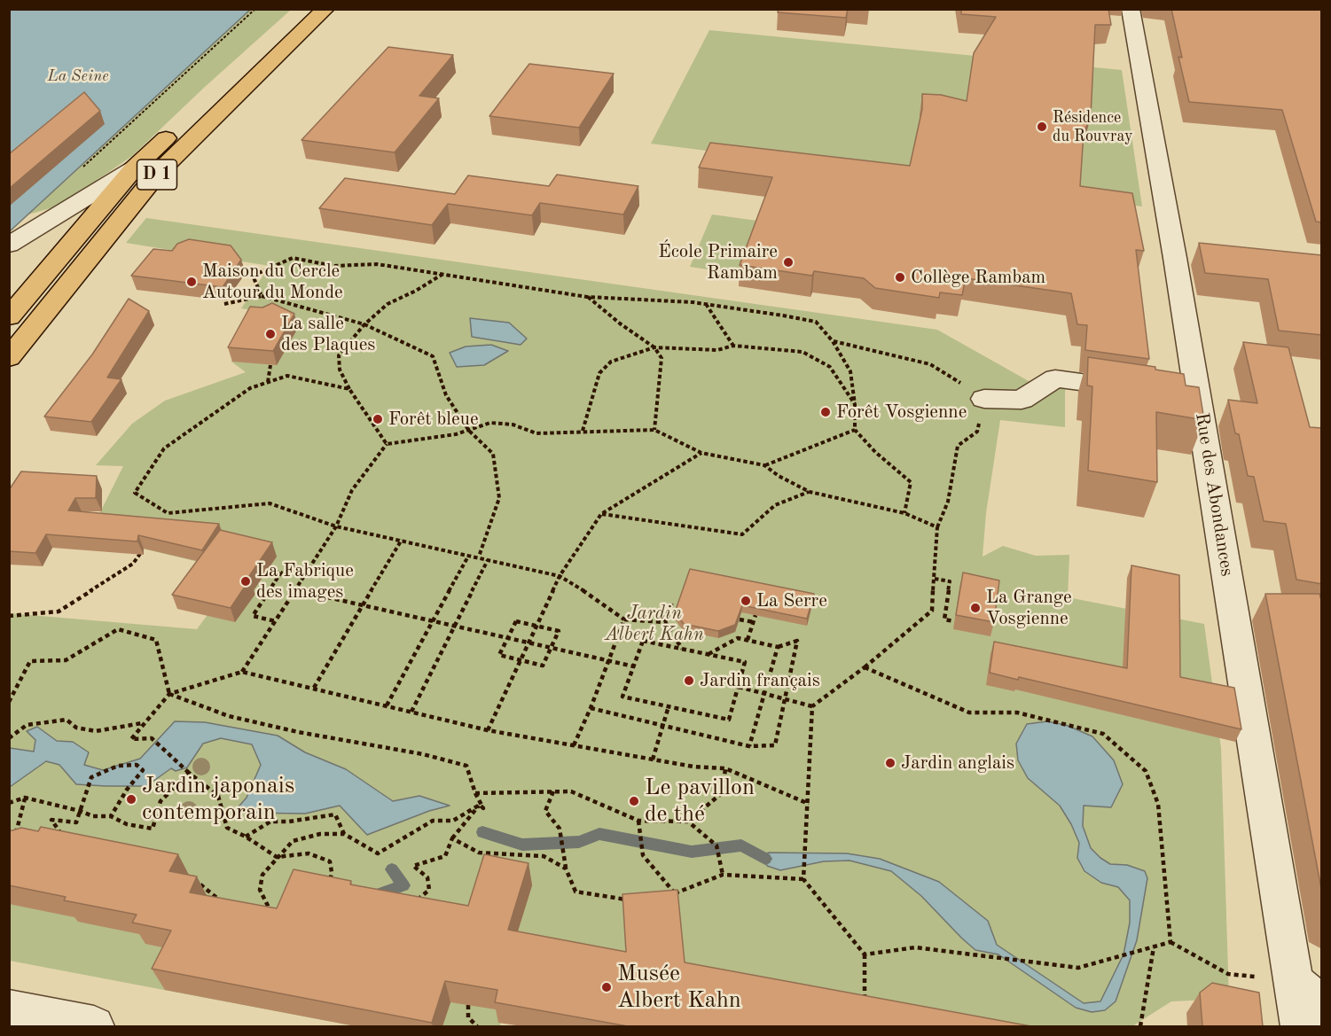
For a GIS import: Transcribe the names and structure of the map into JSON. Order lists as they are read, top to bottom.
{
  "streets": {
    "main road": ["D 1"],
    "street": ["Rue des Abondances"]
  },
  "water": ["La Seine"],
  "parks": ["Jardin Albert Kahn"],
  "places": [
    "Résidence du Rouvray",
    "École Primaire Rambam",
    "Collège Rambam",
    "Maison du Cercle Autour du Monde",
    "La salle des Plaques",
    "Forêt Vosgienne",
    "Forêt bleue",
    "La Fabrique des images",
    "La Serre",
    "La Grange Vosgienne",
    "Jardin français",
    "Jardin anglais",
    "Jardin japonais contemporain",
    "Le pavillon de thé",
    "Musée Albert Kahn"
  ]
}
